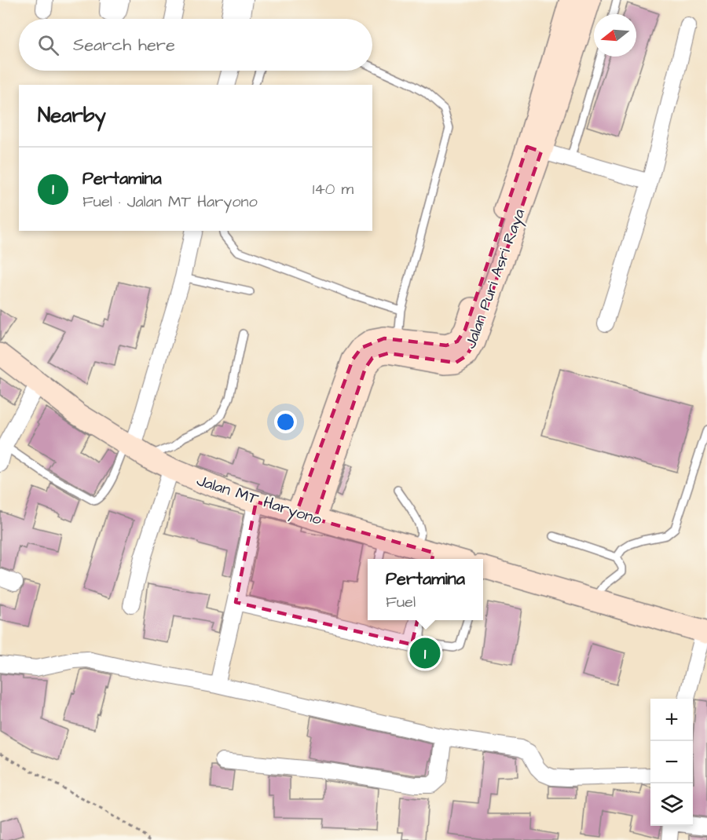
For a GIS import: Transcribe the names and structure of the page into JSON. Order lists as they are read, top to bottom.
{
  "streets": {
    "street": ["Jalan Puri Asri Raya", "Jalan MT Haryono"]
  },
  "crossings": [
    ["Jalan Puri Asri Raya", "Jalan MT Haryono"]
  ],
  "north": "left",
  "page": {
    "search": "Search here",
    "heading": "Nearby",
    "list": [
      {
        "mark": "1",
        "name": "Pertamina",
        "note": "Fuel · Jalan MT Haryono",
        "value": "140 m"
      }
    ],
    "popup": ["Pertamina", "Fuel"],
    "pins": "1",
    "map_buttons": ["+", "−"]
  }
}
